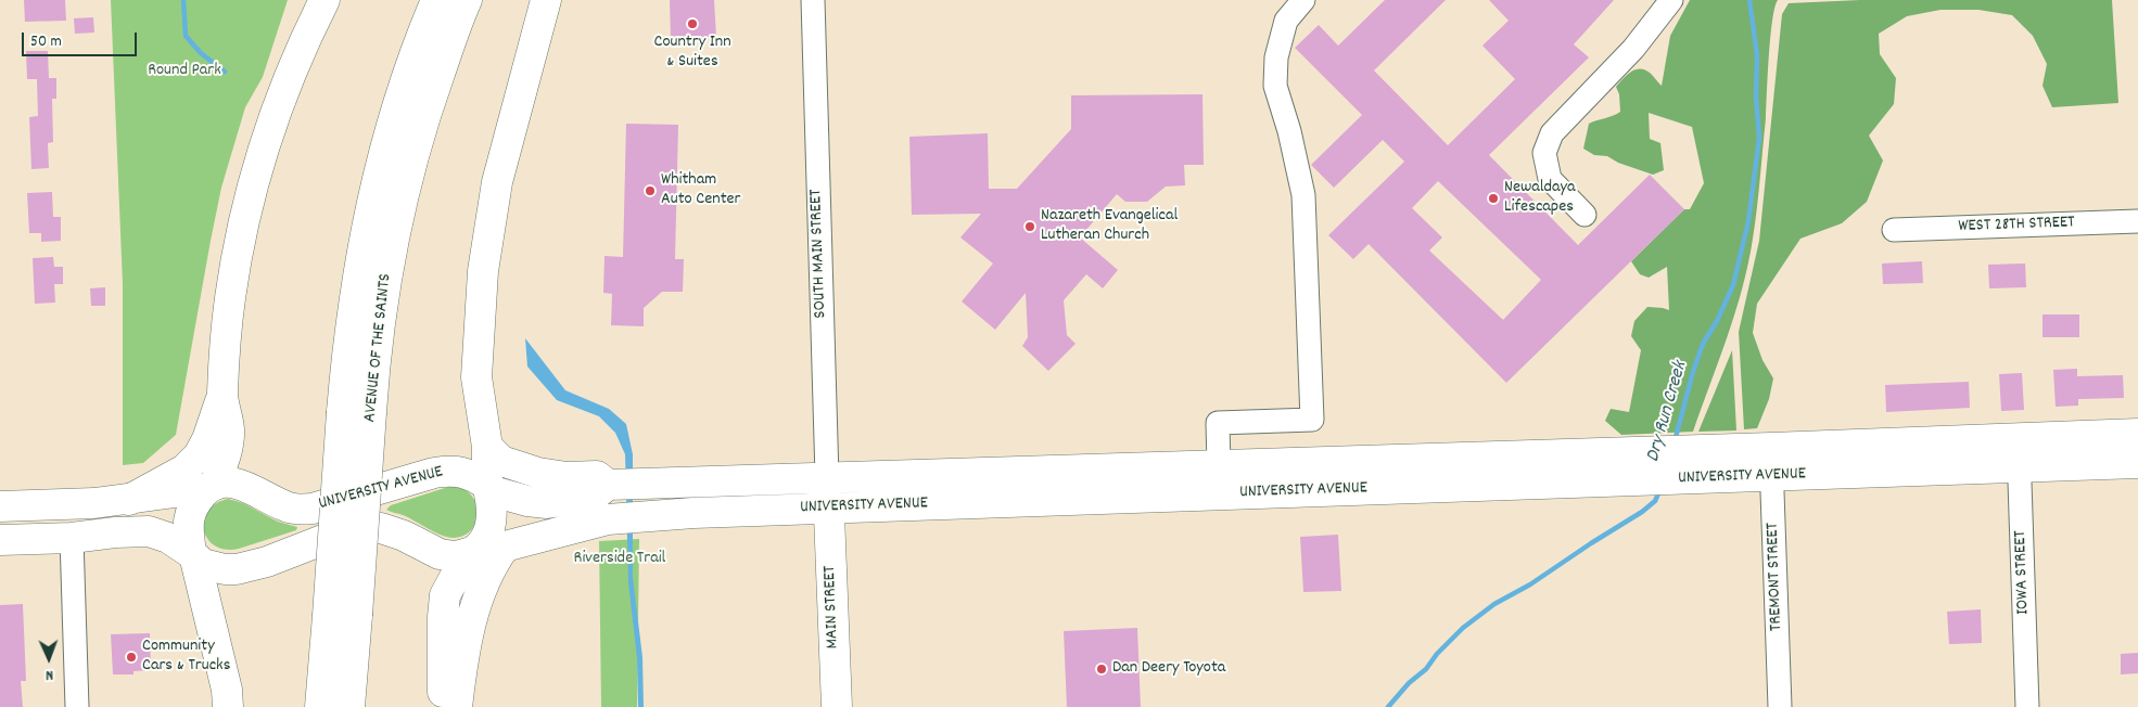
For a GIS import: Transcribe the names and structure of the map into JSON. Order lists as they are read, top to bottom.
{
  "streets": {
    "main road": [
      "SOUTH MAIN STREET",
      "AVENUE OF THE SAINTS",
      "UNIVERSITY AVENUE",
      "MAIN STREET"
    ],
    "street": ["WEST 28TH STREET", "IOWA STREET", "TREMONT STREET"]
  },
  "crossings": [
    ["SOUTH MAIN STREET", "UNIVERSITY AVENUE"],
    ["SOUTH MAIN STREET", "MAIN STREET"],
    ["UNIVERSITY AVENUE", "IOWA STREET"],
    ["UNIVERSITY AVENUE", "TREMONT STREET"],
    ["UNIVERSITY AVENUE", "MAIN STREET"]
  ],
  "water": ["Dry Run Creek"],
  "parks": ["Round Park", "Riverside Trail"],
  "places": [
    "Country Inn & Suites",
    "Whitham Auto Center",
    "Newaldaya Lifescapes",
    "Nazareth Evangelical Lutheran Church",
    "Community Cars & Trucks",
    "Dan Deery Toyota"
  ],
  "scale_bar": "50 m",
  "north": "bottom"
}
